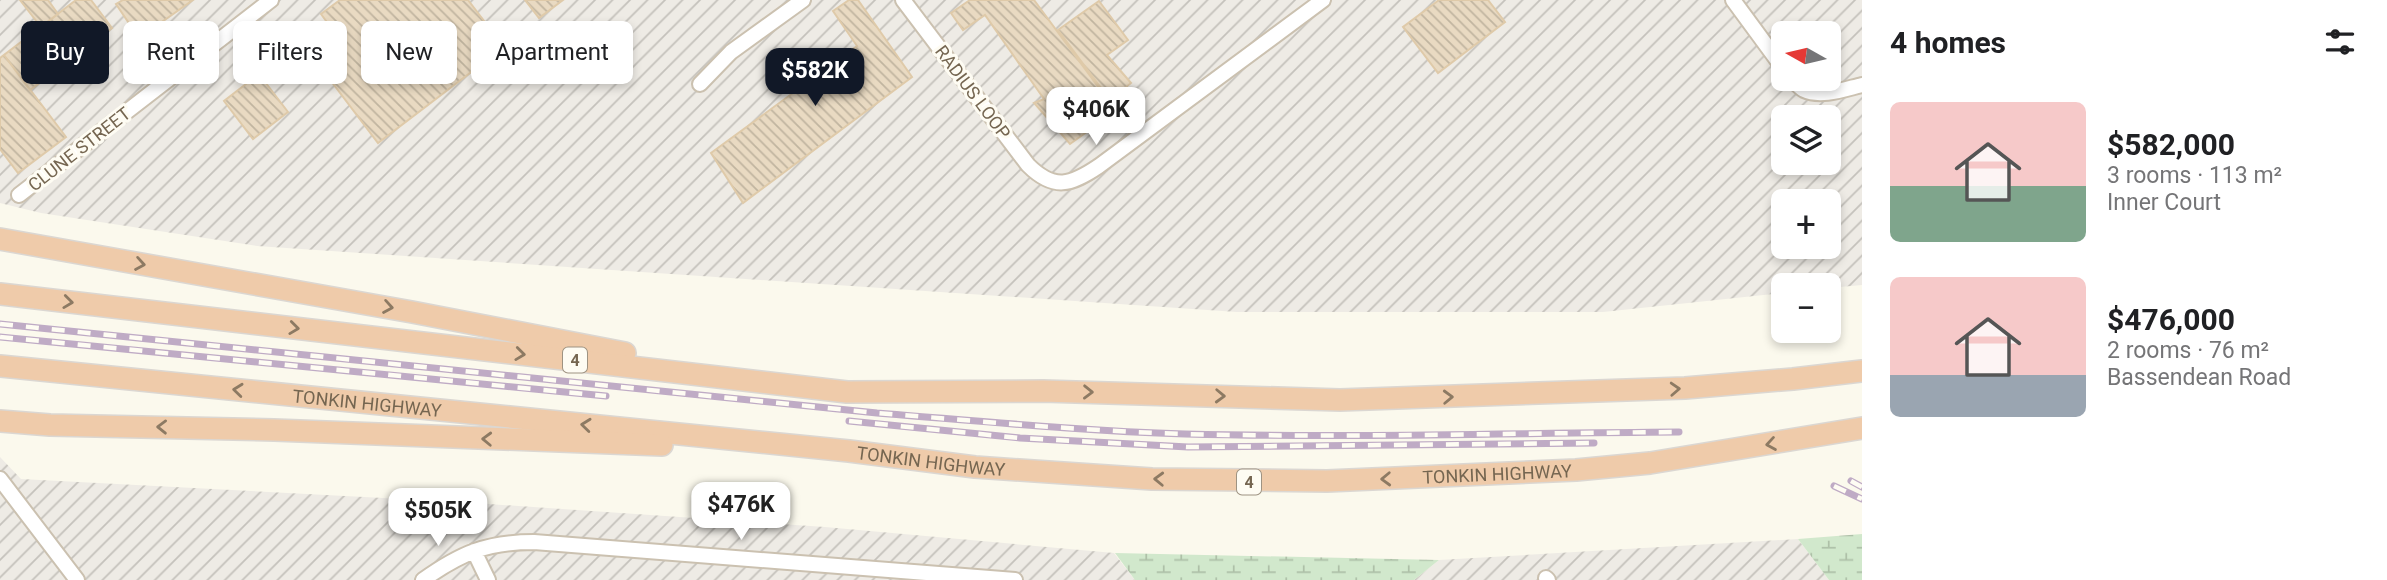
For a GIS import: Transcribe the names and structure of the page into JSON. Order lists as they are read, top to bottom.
{
  "streets": {
    "highway": ["4", "TONKIN HIGHWAY"],
    "street": ["RADIUS LOOP", "CLUNE STREET"]
  },
  "north": "left",
  "page": {
    "heading": "4 homes",
    "map_buttons": ["+", "−"],
    "chip": [
      "Buy",
      "Rent",
      "Filters",
      "New",
      "Apartment"
    ],
    "price": [
      "$582K",
      "$406K",
      "$476K",
      "$505K"
    ],
    "list": [
      {
        "name": "$582,000",
        "note": "3 rooms · 113 m² · Inner Court"
      },
      {
        "name": "$476,000",
        "note": "2 rooms · 76 m² · Bassendean Road"
      }
    ]
  }
}
